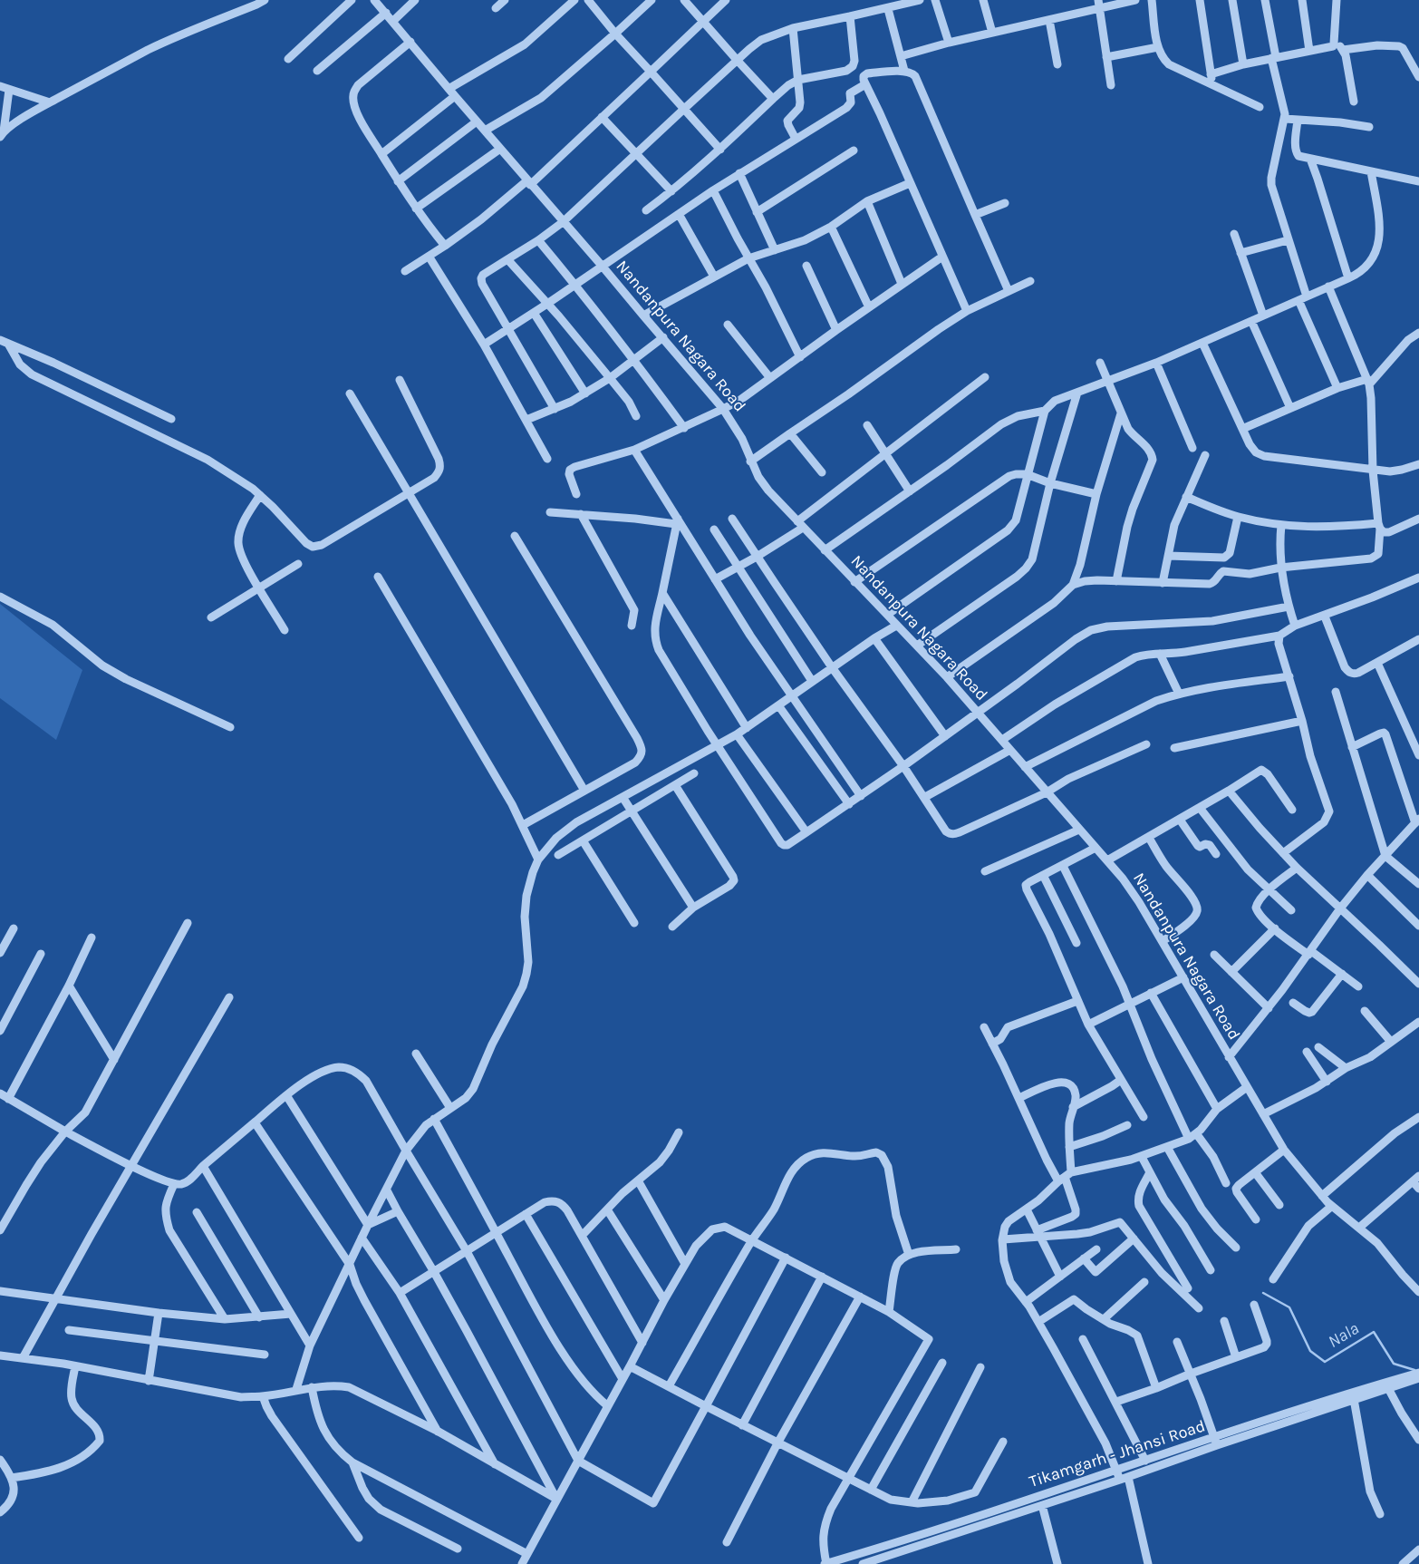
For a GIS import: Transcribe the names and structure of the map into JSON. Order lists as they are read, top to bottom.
{
  "streets": {
    "street": ["Nandanpura Nagara Road", "Tikamgarh - Jhansi Road"]
  },
  "water": ["Nala"]
}
